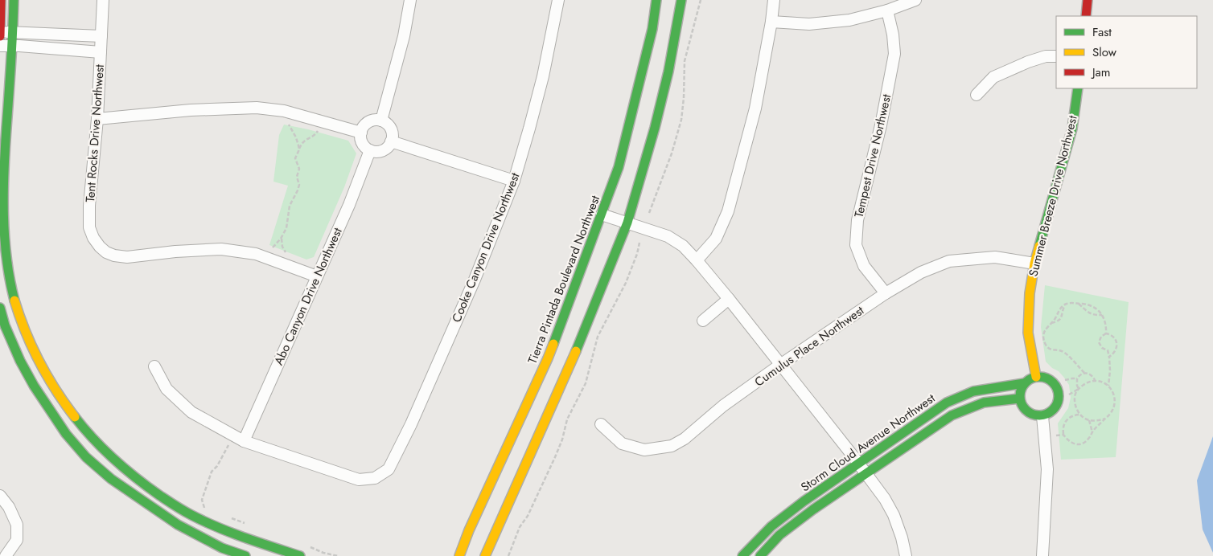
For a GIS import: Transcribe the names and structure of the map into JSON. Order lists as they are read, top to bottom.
{
  "streets": {
    "street": [
      "Tent Rocks Drive Northwest",
      "Tempest Drive Northwest",
      "Summer Breeze Drive Northwest",
      "Cooke Canyon Drive Northwest",
      "Tierra Pintada Boulevard Northwest",
      "Abo Canyon Drive Northwest",
      "Cumulus Place Northwest",
      "Storm Cloud Avenue Northwest"
    ]
  },
  "crossings": [
    ["Tent Rocks Drive Northwest", "Abo Canyon Drive Northwest"],
    ["Tempest Drive Northwest", "Cumulus Place Northwest"],
    ["Summer Breeze Drive Northwest", "Cumulus Place Northwest"],
    ["Summer Breeze Drive Northwest", "Storm Cloud Avenue Northwest"],
    ["Cooke Canyon Drive Northwest", "Abo Canyon Drive Northwest"]
  ],
  "legend": ["Fast", "Slow", "Jam"]
}
